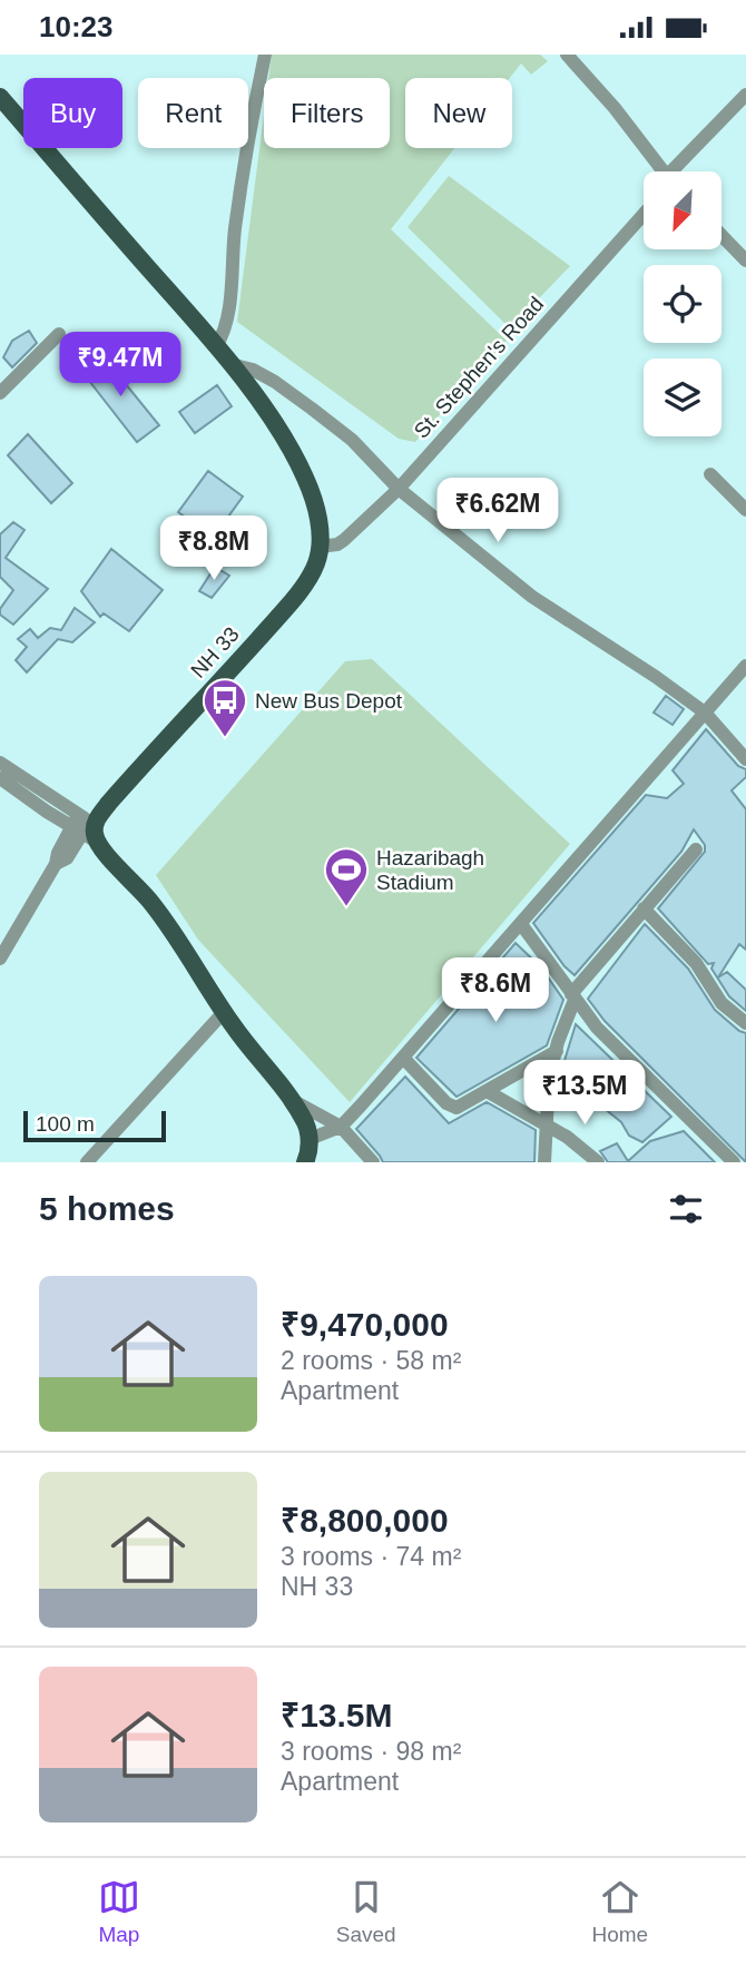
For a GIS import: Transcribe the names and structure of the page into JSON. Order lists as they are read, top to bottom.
{
  "streets": {
    "main road": ["NH 33"],
    "street": ["St. Stephen's Road"]
  },
  "crossings": [
    ["St. Stephen's Road", "NH 33"]
  ],
  "places": {
    "bus stop": ["New Bus Depot"],
    "sports": ["Hazaribagh Stadium"]
  },
  "scale_bar": "100 m",
  "north": "bottom left",
  "page": {
    "status": "10:23",
    "chip": [
      "Buy",
      "Rent",
      "Filters",
      "New"
    ],
    "price": [
      "₹9.47M",
      "₹6.62M",
      "₹8.8M",
      "₹8.6M",
      "₹13.5M"
    ],
    "scale": "100 m",
    "heading": "5 homes",
    "list": [
      {
        "name": "₹9,470,000",
        "note": "2 rooms · 58 m² · Apartment"
      },
      {
        "name": "₹8,800,000",
        "note": "3 rooms · 74 m² · NH 33"
      },
      {
        "name": "₹13.5M",
        "note": "3 rooms · 98 m² · Apartment"
      }
    ],
    "tabs": ["Map", "Saved", "Home"]
  }
}
